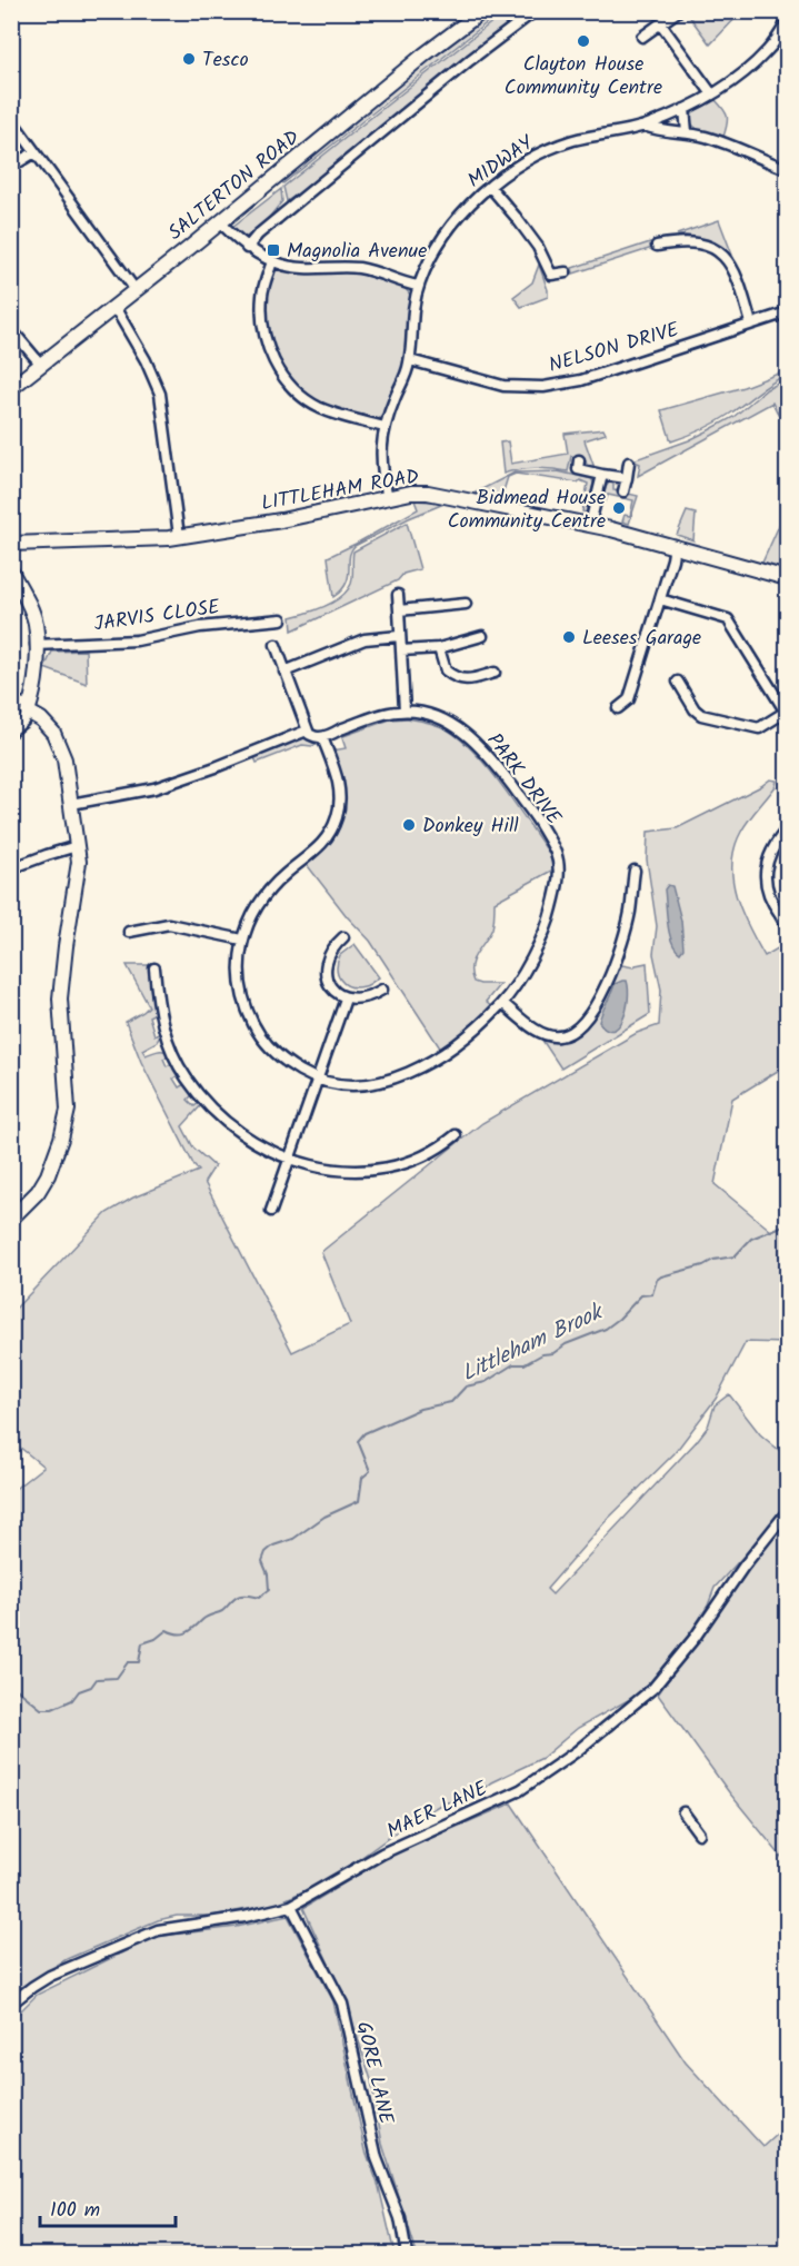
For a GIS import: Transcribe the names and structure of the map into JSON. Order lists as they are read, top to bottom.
{
  "streets": {
    "street": [
      "MIDWAY",
      "SALTERTON ROAD",
      "NELSON DRIVE",
      "LITTLEHAM ROAD",
      "JARVIS CLOSE",
      "PARK DRIVE",
      "MAER LANE",
      "GORE LANE"
    ]
  },
  "crossings": [
    ["MIDWAY", "NELSON DRIVE"],
    ["MIDWAY", "LITTLEHAM ROAD"],
    ["MAER LANE", "GORE LANE"]
  ],
  "water": ["Littleham Brook"],
  "places": {
    "other": [
      "Clayton House Community Centre",
      "Tesco",
      "Bidmead House Community Centre",
      "Leeses Garage",
      "Donkey Hill"
    ],
    "transit": ["Magnolia Avenue"]
  },
  "scale_bar": "100 m"
}
